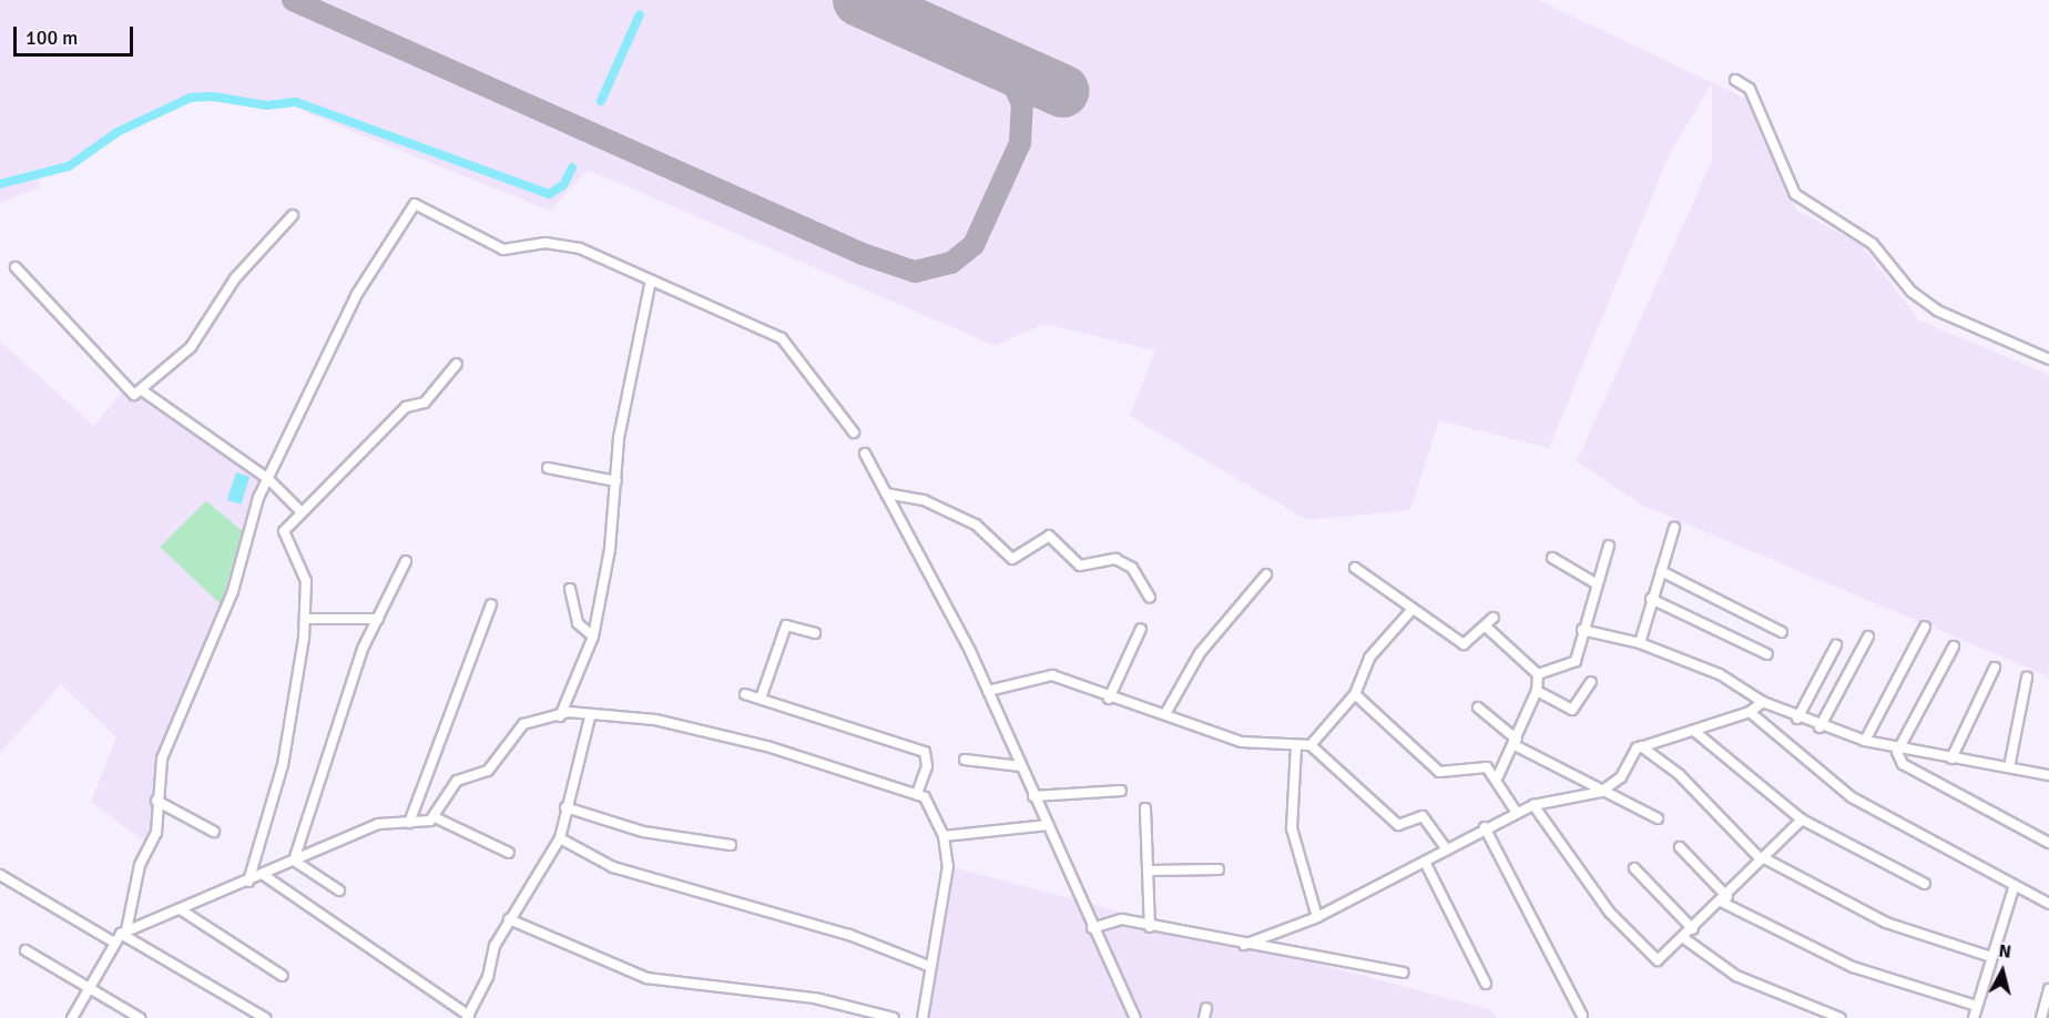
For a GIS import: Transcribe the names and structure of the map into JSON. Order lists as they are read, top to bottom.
{
  "scale_bar": "100 m",
  "north": "top"
}
